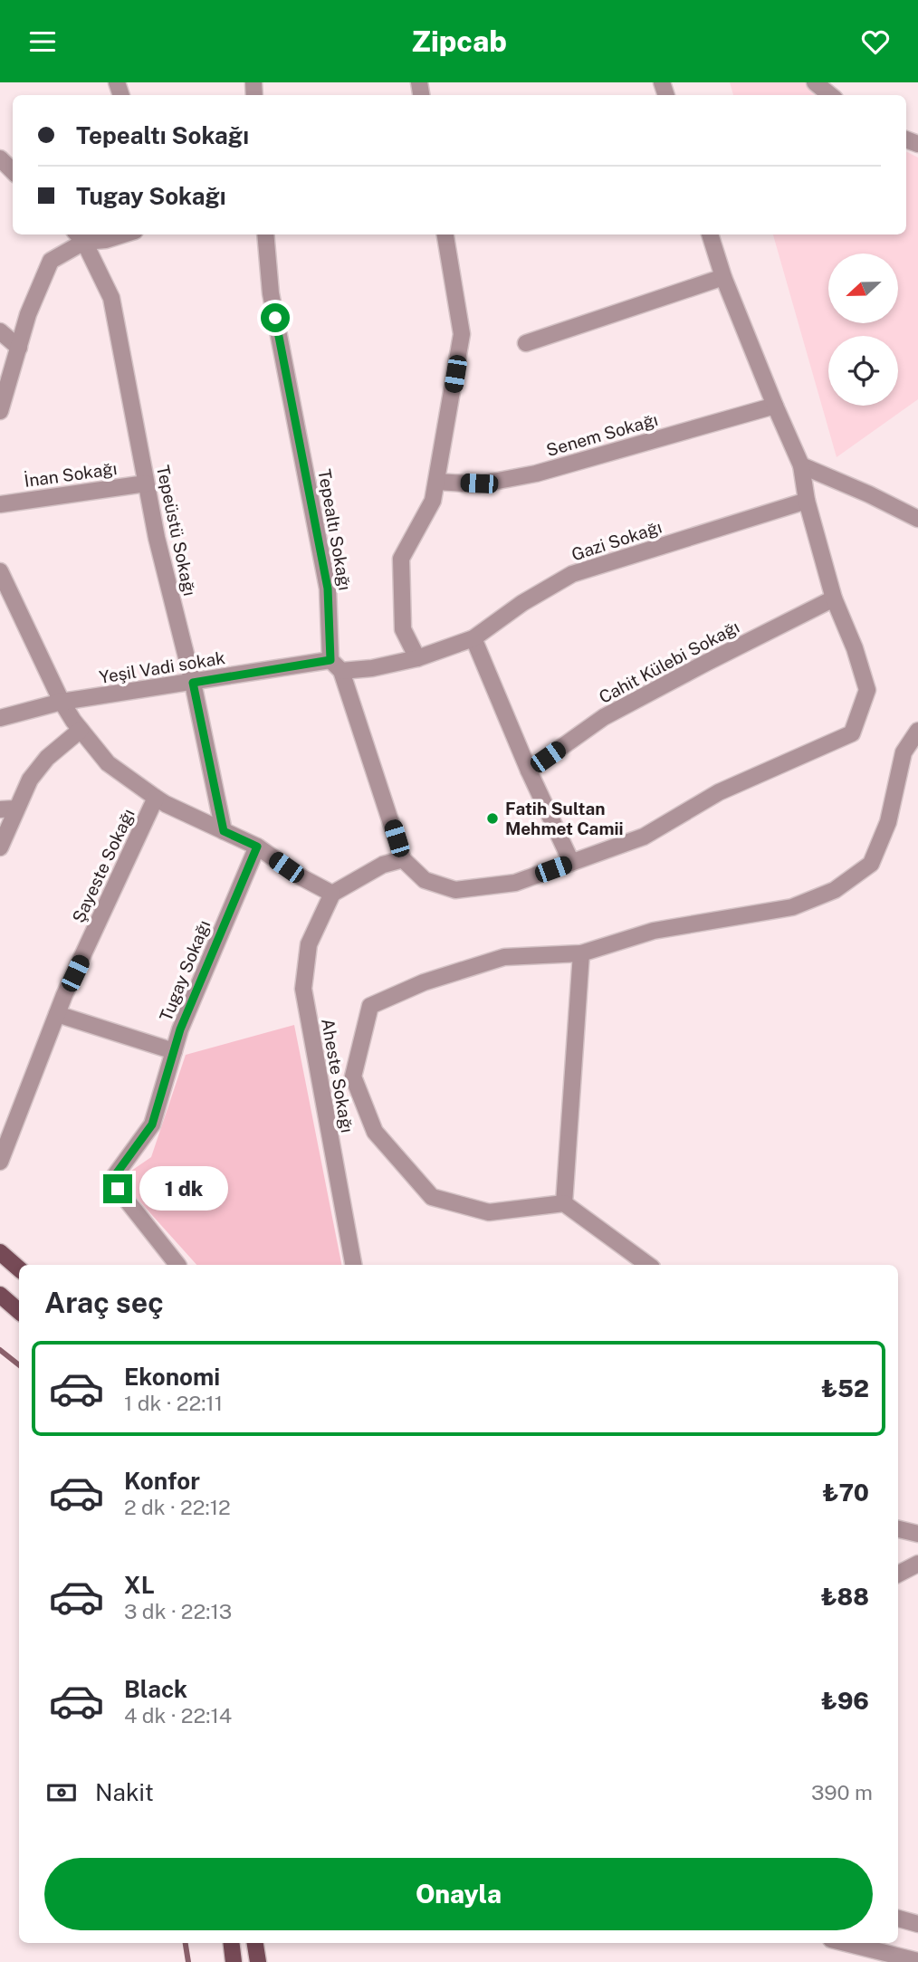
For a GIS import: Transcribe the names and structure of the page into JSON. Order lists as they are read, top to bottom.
{
  "streets": {
    "street": [
      "Senem Sokağı",
      "İnan Sokağı",
      "Tepealtı Sokağı",
      "Tepeüstü Sokağı",
      "Gazi Sokağı",
      "Cahit Külebi Sokağı",
      "Yeşil Vadi sokak",
      "Şayeste Sokağı",
      "Tugay Sokağı",
      "Aheste Sokağı"
    ]
  },
  "crossings": [
    ["İnan Sokağı", "Tepeüstü Sokağı"],
    ["Tepealtı Sokağı", "Gazi Sokağı"],
    ["Tepealtı Sokağı", "Yeşil Vadi sokak"],
    ["Tepeüstü Sokağı", "Yeşil Vadi sokak"],
    ["Gazi Sokağı", "Yeşil Vadi sokak"]
  ],
  "places": ["Fatih Sultan Mehmet Camii"],
  "north": "left",
  "page": {
    "header": "Zipcab",
    "banner": ["Tepealtı Sokağı", "Tugay Sokağı"],
    "bubble": "1 dk",
    "heading": "Araç seç",
    "list": [
      {
        "name": "Ekonomi",
        "note": "1 dk · 22:11",
        "value": "₺52"
      },
      {
        "name": "Konfor",
        "note": "2 dk · 22:12",
        "value": "₺70"
      },
      {
        "name": "XL",
        "note": "3 dk · 22:13",
        "value": "₺88"
      },
      {
        "name": "Black",
        "note": "4 dk · 22:14",
        "value": "₺96"
      }
    ],
    "pay": ["Nakit", "390 m"],
    "buttons": "Onayla"
  }
}
